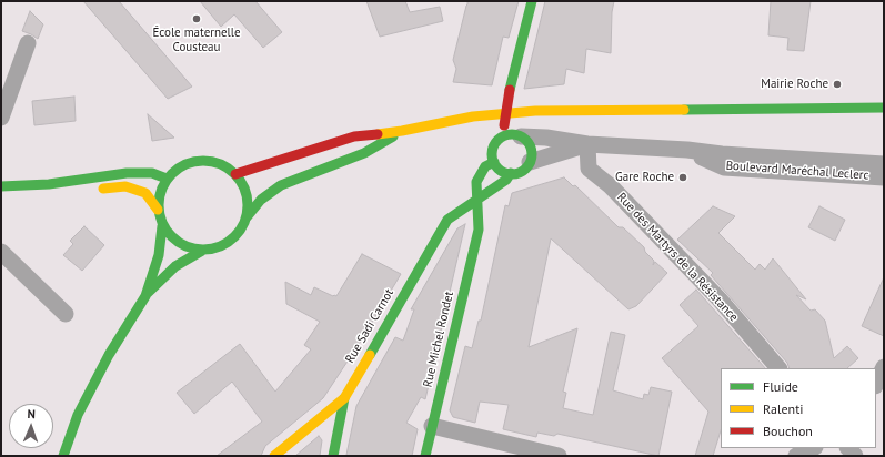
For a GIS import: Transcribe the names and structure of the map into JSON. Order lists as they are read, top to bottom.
{
  "streets": {
    "main road": ["Rue Sadi Carnot", "Rue Michel Rondet"],
    "street": ["Boulevard Maréchal Leclerc", "Rue des Martyrs de la Résistance"]
  },
  "crossings": [
    ["Boulevard Maréchal Leclerc", "Rue des Martyrs de la Résistance"],
    ["Boulevard Maréchal Leclerc", "Rue Sadi Carnot"],
    ["Rue Sadi Carnot", "Rue Michel Rondet"]
  ],
  "places": ["École maternelle Cousteau", "Mairie Roche", "Gare Roche"],
  "legend": ["Fluide", "Ralenti", "Bouchon"],
  "north": "top"
}
